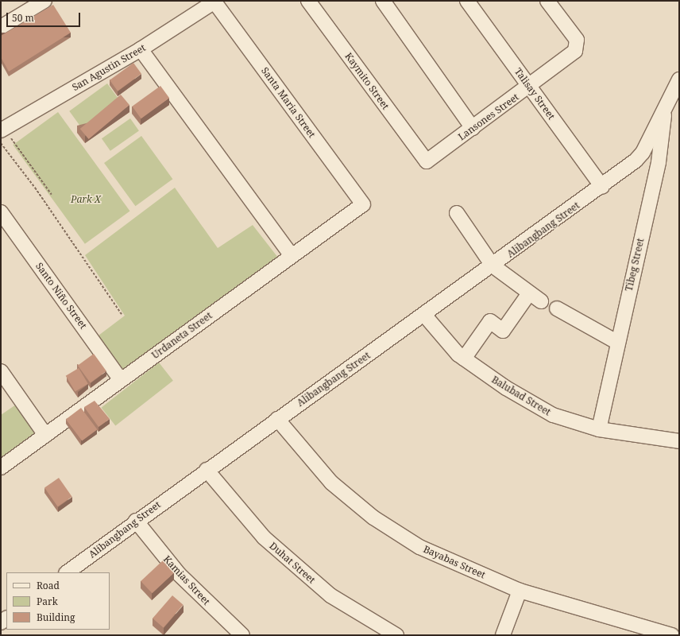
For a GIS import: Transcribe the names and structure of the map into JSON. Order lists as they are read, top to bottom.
{
  "streets": {
    "street": [
      "San Agustin Street",
      "Kaymito Street",
      "Talisay Street",
      "Santa Maria Street",
      "Lansones Street",
      "Alibangbang Street",
      "Tibeg Street",
      "Santo Niño Street",
      "Urdaneta Street",
      "Balubad Street",
      "Bayabas Street",
      "Duhat Street",
      "Kamias Street"
    ]
  },
  "crossings": [
    ["San Agustin Street", "Santa Maria Street"],
    ["Kaymito Street", "Lansones Street"],
    ["Talisay Street", "Lansones Street"],
    ["Talisay Street", "Alibangbang Street"],
    ["Santa Maria Street", "Urdaneta Street"],
    ["Alibangbang Street", "Tibeg Street"],
    ["Alibangbang Street", "Balubad Street"],
    ["Alibangbang Street", "Bayabas Street"],
    ["Alibangbang Street", "Duhat Street"],
    ["Alibangbang Street", "Kamias Street"],
    ["Tibeg Street", "Balubad Street"],
    ["Santo Niño Street", "Urdaneta Street"]
  ],
  "parks": ["Park X"],
  "legend": ["Road", "Park", "Building"],
  "scale_bar": "50 m"
}
